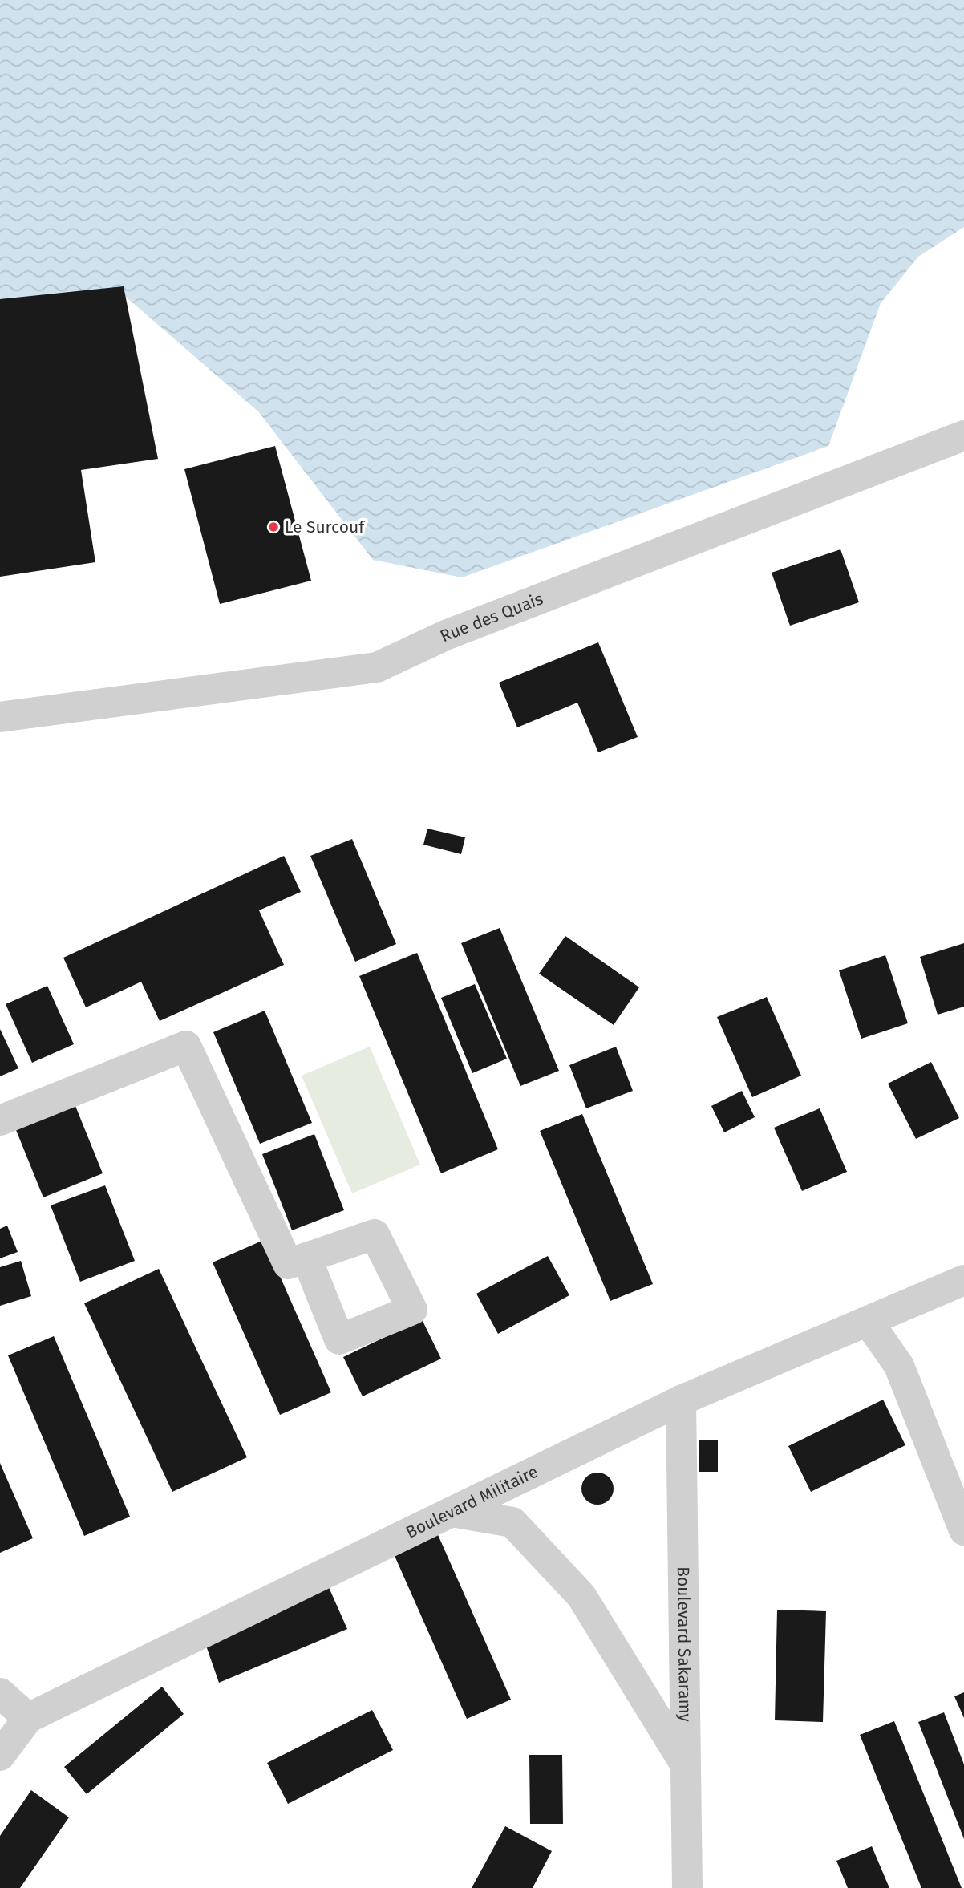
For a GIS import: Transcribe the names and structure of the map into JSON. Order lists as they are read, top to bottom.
{
  "streets": {
    "street": ["Rue des Quais", "Boulevard Militaire", "Boulevard Sakaramy"]
  },
  "crossings": [
    ["Boulevard Militaire", "Boulevard Sakaramy"]
  ],
  "places": ["Le Surcouf"]
}
